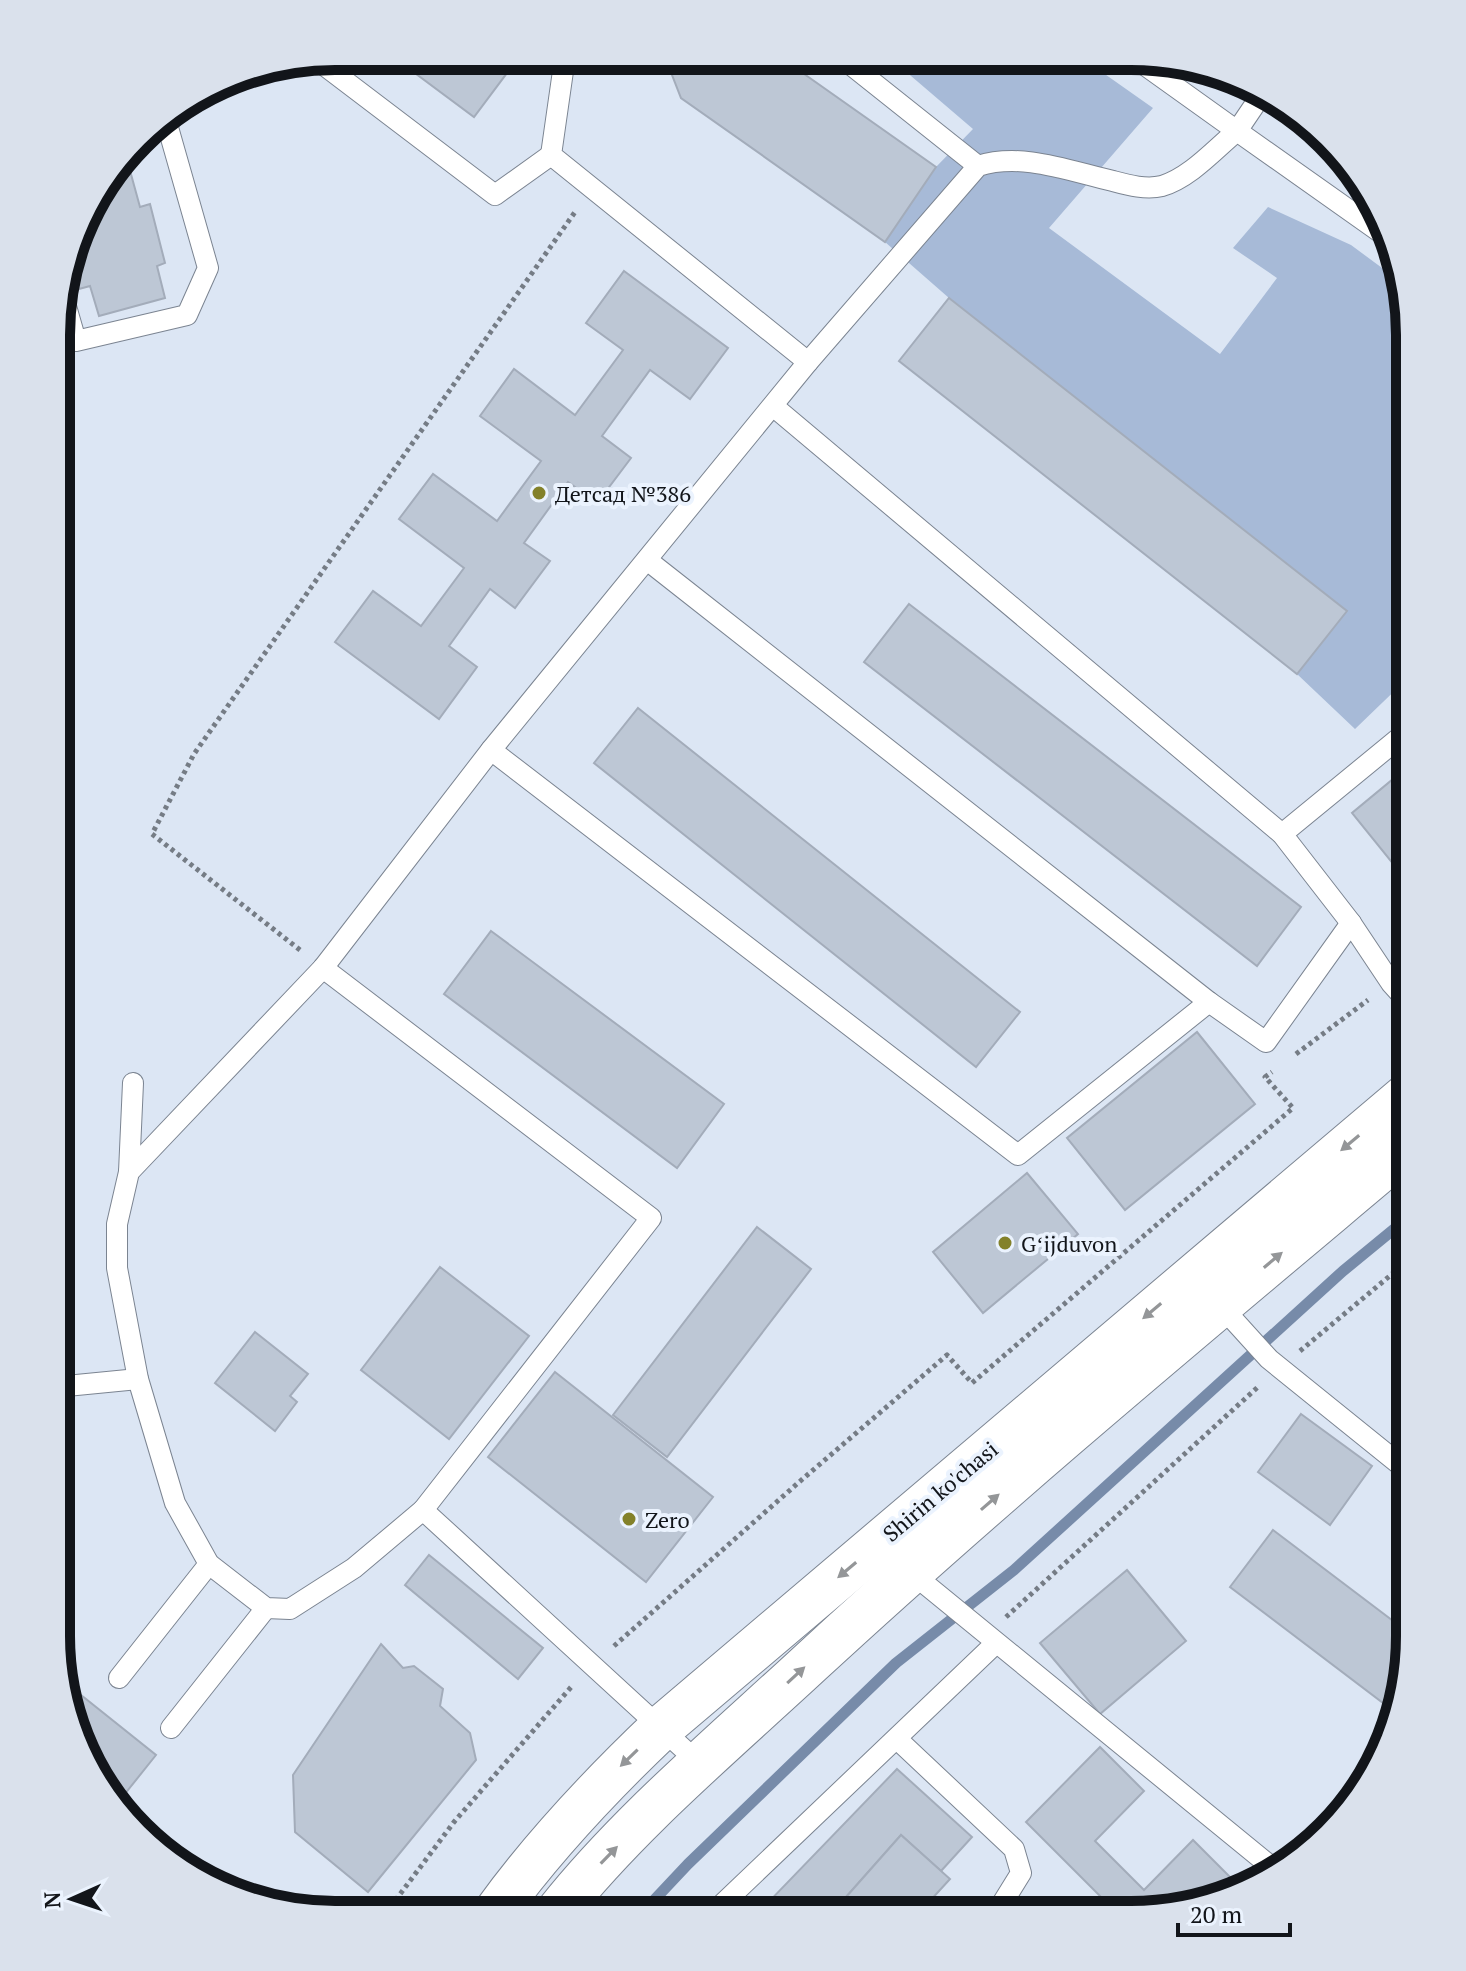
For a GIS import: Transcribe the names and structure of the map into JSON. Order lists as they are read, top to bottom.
{
  "streets": {
    "main road": ["Shirin ko'chasi"]
  },
  "places": ["Детсад №386", "Gʻijduvon", "Zero"],
  "scale_bar": "20 m",
  "north": "left"
}
